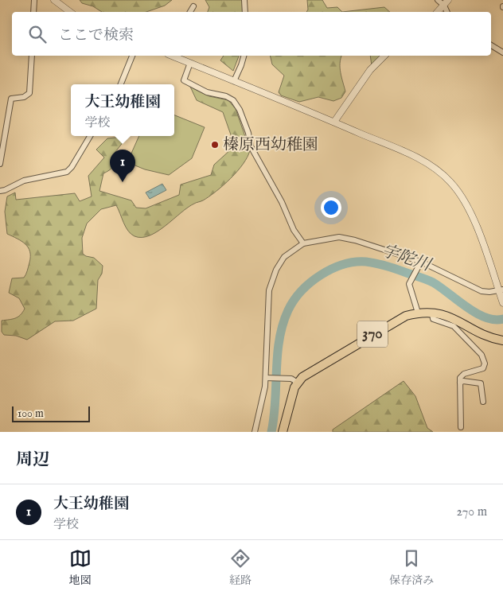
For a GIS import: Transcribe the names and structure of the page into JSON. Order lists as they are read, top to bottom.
{
  "streets": {
    "highway": ["370"]
  },
  "water": ["宇陀川"],
  "places": ["榛原西幼稚園"],
  "scale_bar": "100 m",
  "page": {
    "search": "ここで検索",
    "popup": ["大王幼稚園", "学校"],
    "pins": "1",
    "scale": "100 m",
    "heading": "周辺",
    "list": [
      {
        "mark": "1",
        "name": "大王幼稚園",
        "note": "学校",
        "value": "270 m"
      }
    ],
    "nav": ["地図", "経路", "保存済み"]
  }
}
